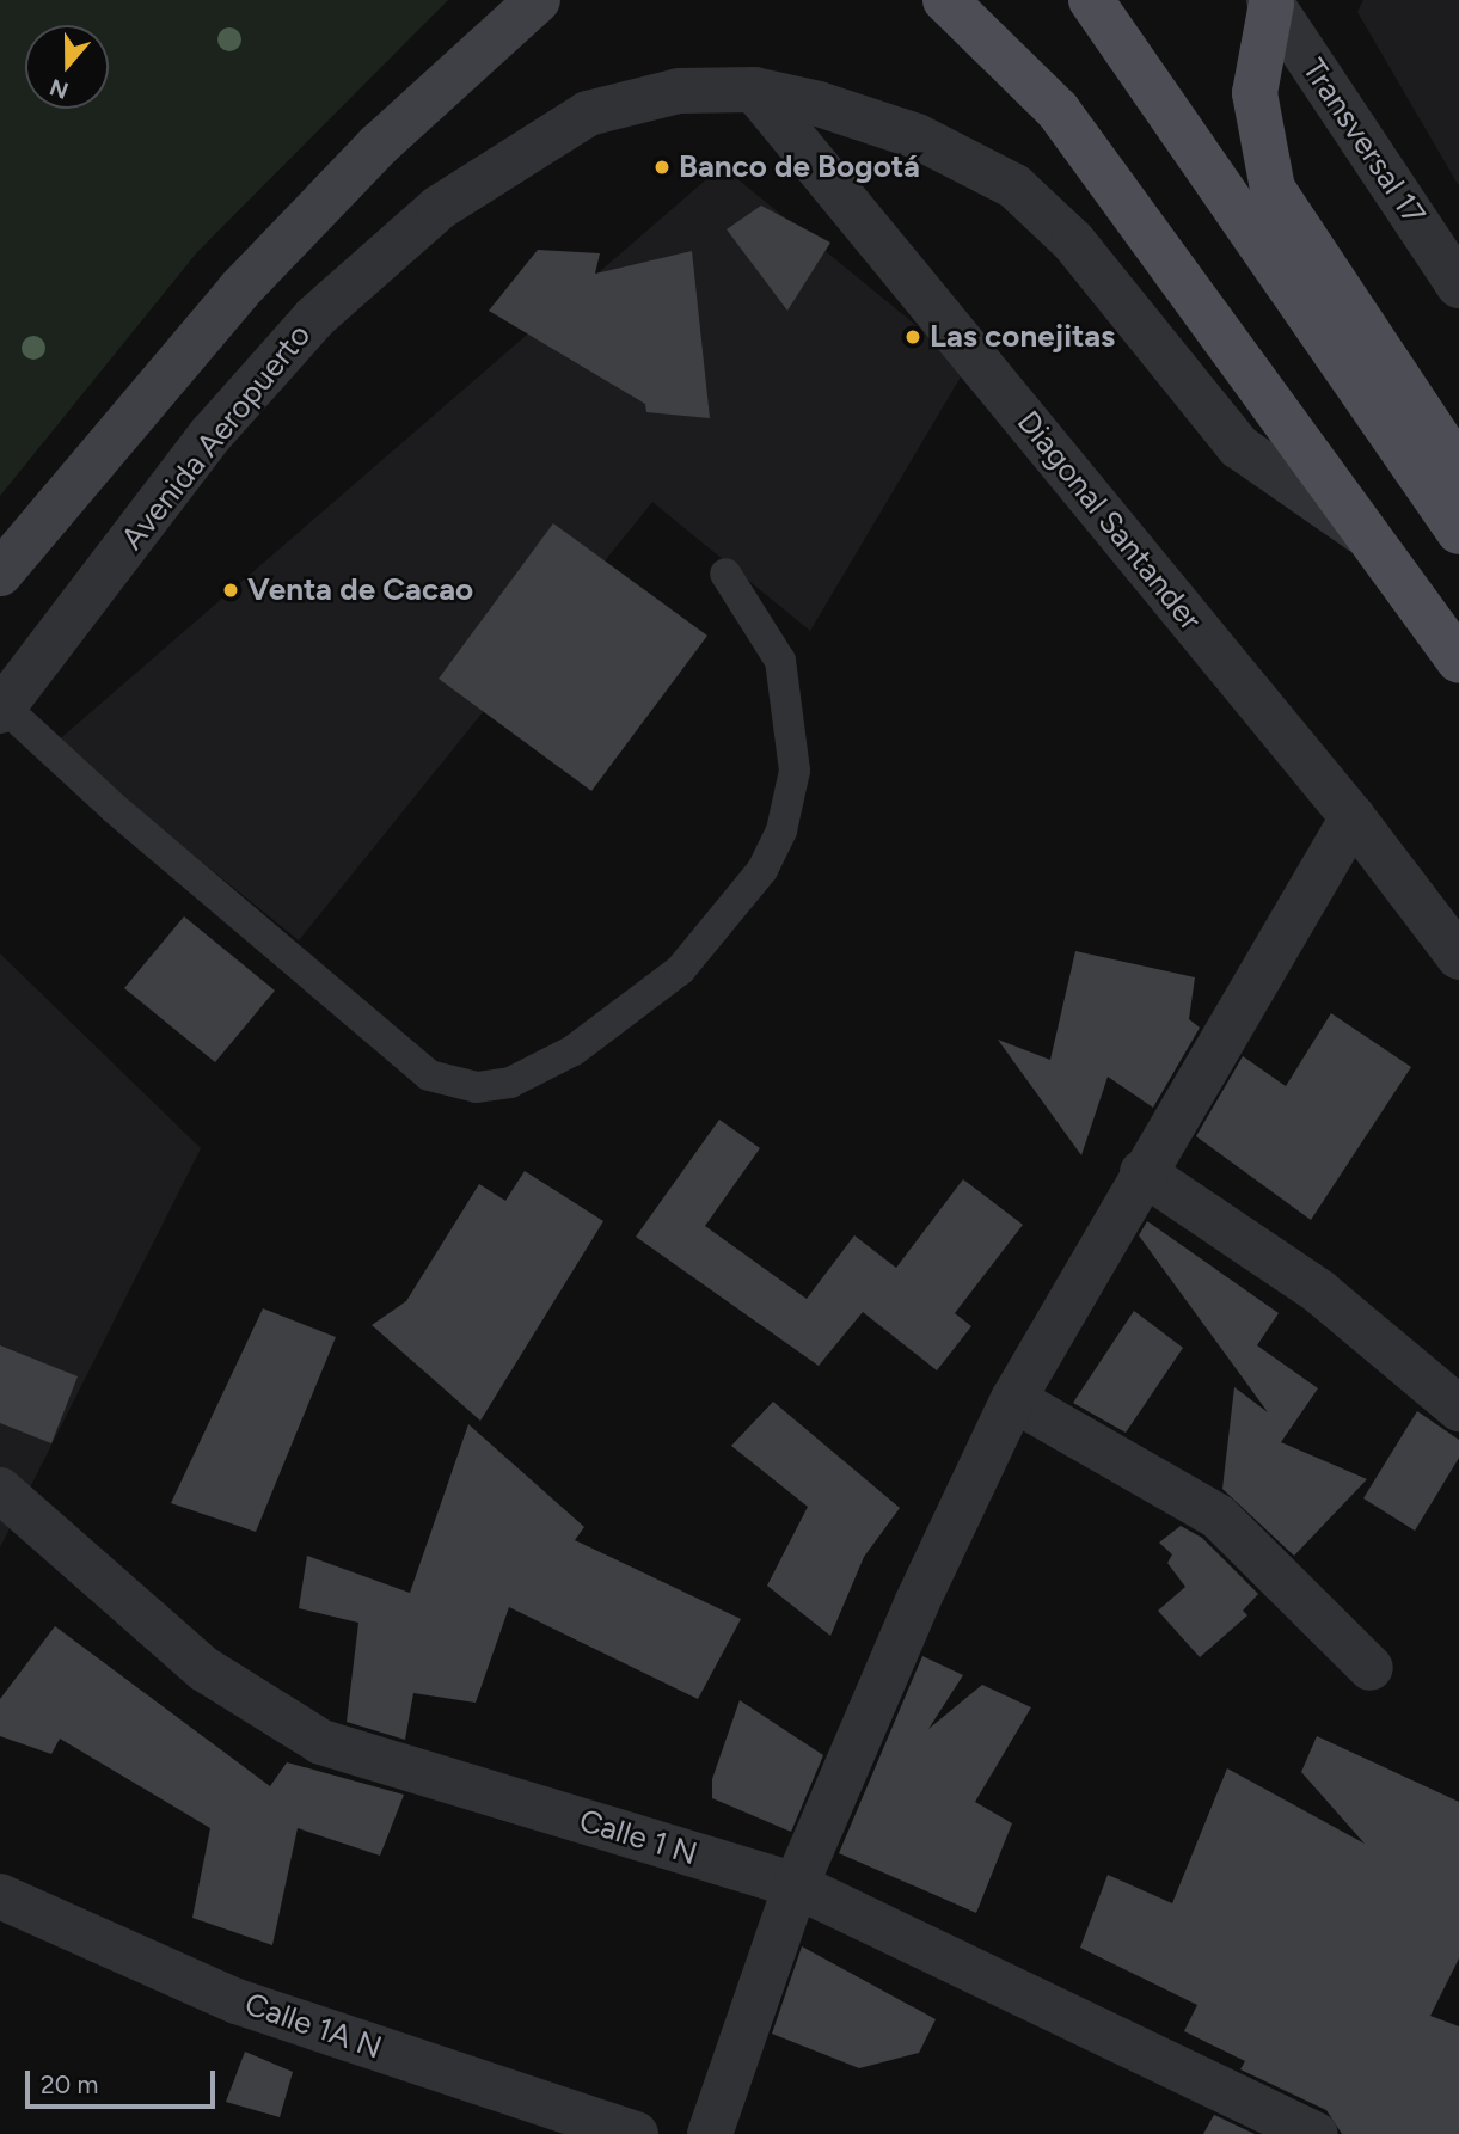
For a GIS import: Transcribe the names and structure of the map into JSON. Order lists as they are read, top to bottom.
{
  "streets": {
    "street": [
      "Transversal 17",
      "Avenida Aeropuerto",
      "Diagonal Santander",
      "Calle 1 N",
      "Calle 1A N"
    ]
  },
  "crossings": [
    ["Avenida Aeropuerto", "Diagonal Santander"]
  ],
  "places": ["Banco de Bogotá", "Las conejitas", "Venta de Cacao"],
  "scale_bar": "20 m",
  "north": "bottom"
}
